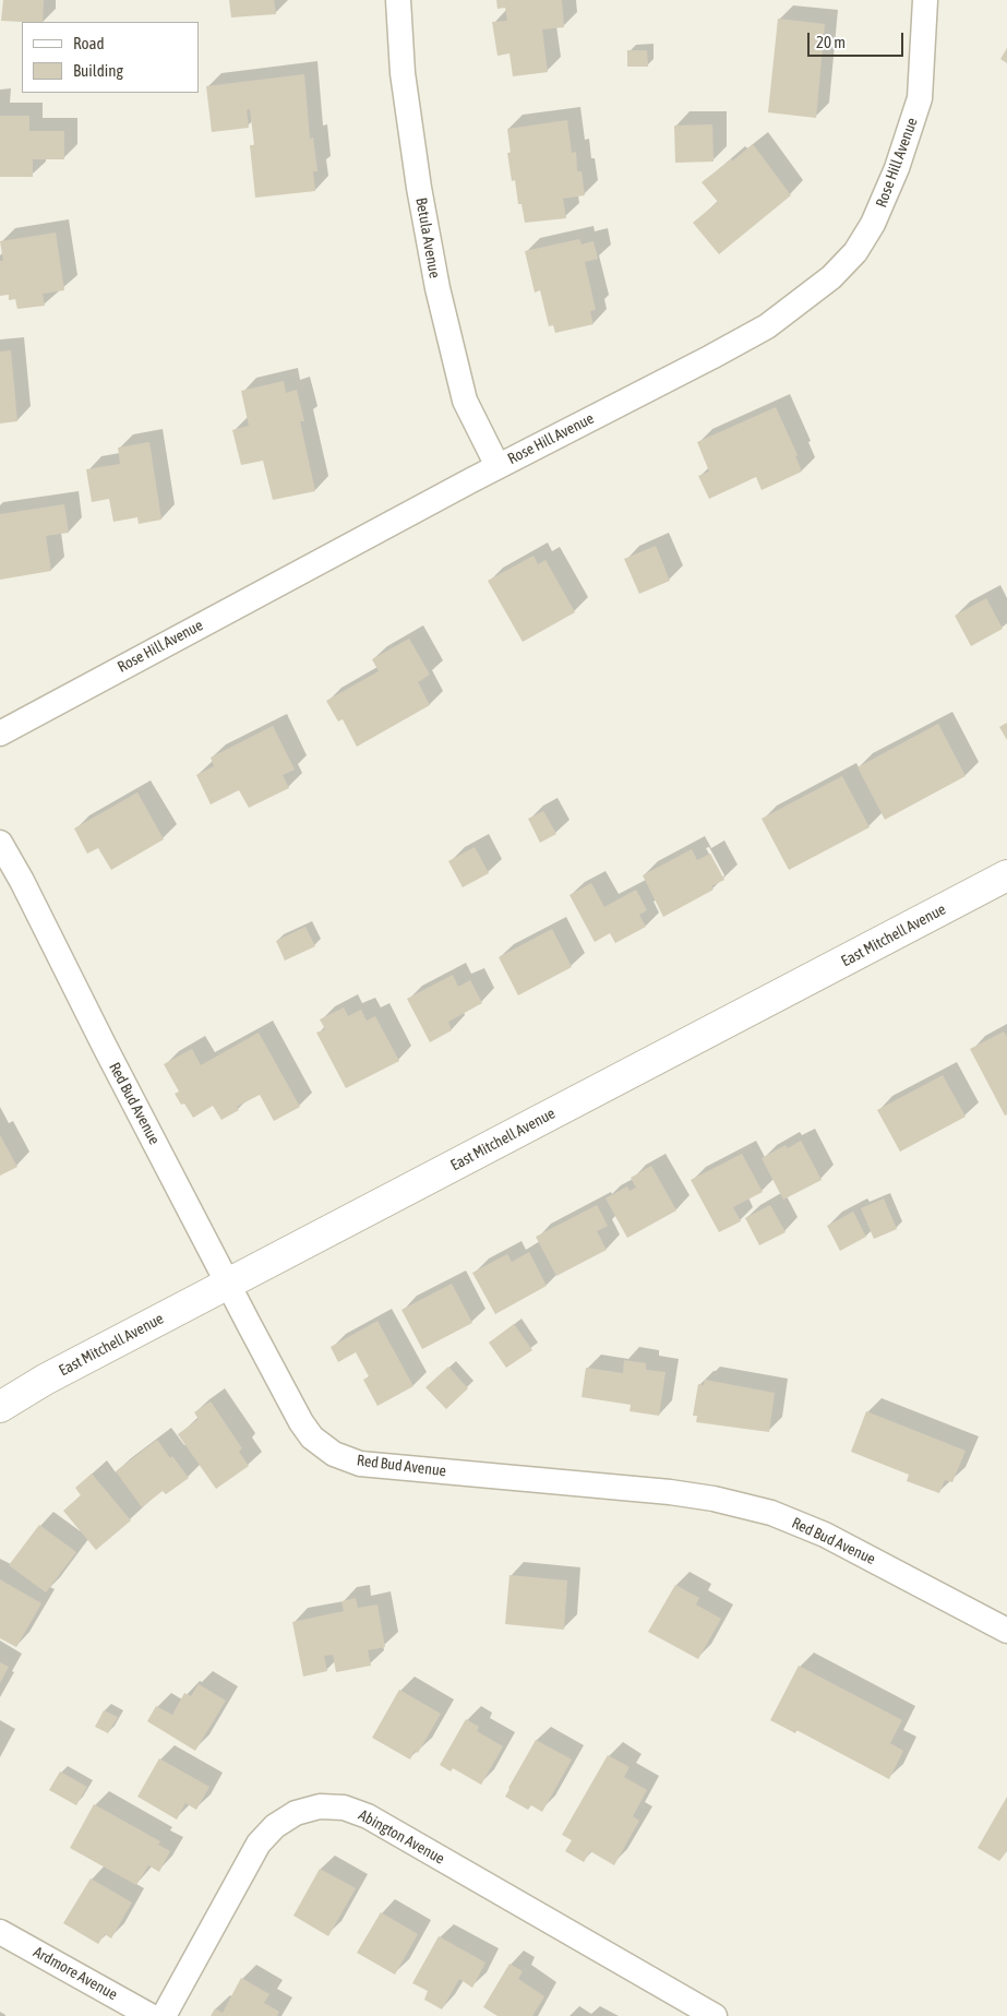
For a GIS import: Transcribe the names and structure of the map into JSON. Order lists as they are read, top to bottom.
{
  "streets": {
    "street": [
      "Rose Hill Avenue",
      "Betula Avenue",
      "East Mitchell Avenue",
      "Red Bud Avenue",
      "Abington Avenue",
      "Ardmore Avenue"
    ]
  },
  "crossings": [
    ["Rose Hill Avenue", "Betula Avenue"],
    ["East Mitchell Avenue", "Red Bud Avenue"]
  ],
  "legend": ["Road", "Building"],
  "scale_bar": "20 m"
}
